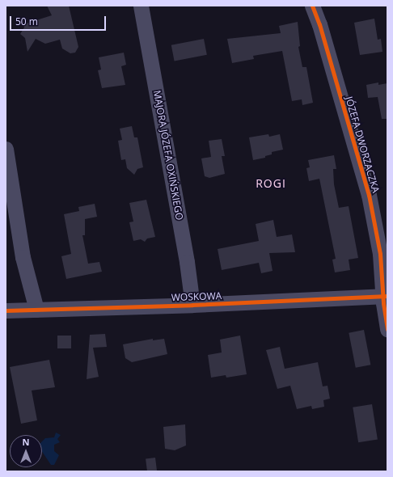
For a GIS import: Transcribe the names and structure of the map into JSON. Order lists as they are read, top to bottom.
{
  "streets": {
    "street": ["JÓZEFA DWORZACZKA", "MAJORA JÓZEFA OXIŃSKIEGO", "WOSKOWA"]
  },
  "crossings": [
    ["JÓZEFA DWORZACZKA", "WOSKOWA"],
    ["MAJORA JÓZEFA OXIŃSKIEGO", "WOSKOWA"]
  ],
  "districts": ["ROGI"],
  "scale_bar": "50 m",
  "north": "top"
}
